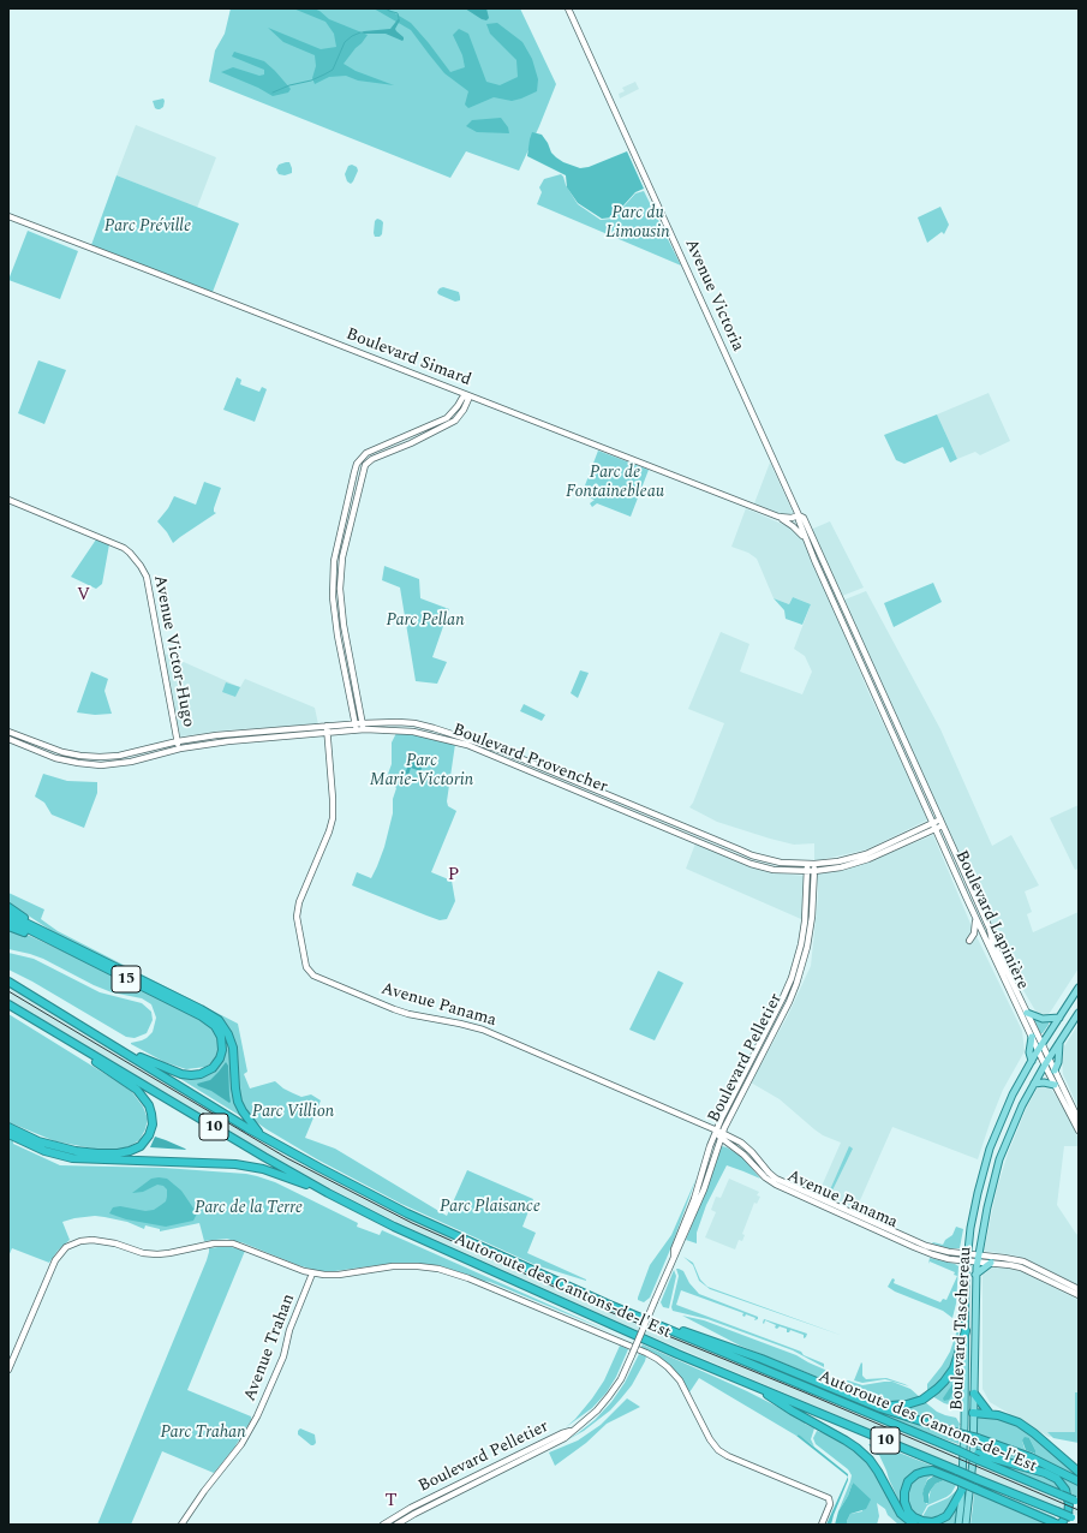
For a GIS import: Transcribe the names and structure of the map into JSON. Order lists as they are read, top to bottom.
{
  "streets": {
    "highway": ["15", "10", "Autoroute des Cantons-de-l'Est"],
    "main road": ["Boulevard Taschereau"],
    "street": [
      "Avenue Victoria",
      "Boulevard Simard",
      "Avenue Victor-Hugo",
      "Boulevard Provencher",
      "Boulevard Lapinière",
      "Avenue Panama",
      "Boulevard Pelletier",
      "Avenue Trahan"
    ]
  },
  "crossings": [
    ["Avenue Victoria", "Boulevard Simard"],
    ["Avenue Victoria", "Boulevard Lapinière"],
    ["Avenue Victor-Hugo", "Boulevard Provencher"],
    ["Boulevard Provencher", "Boulevard Lapinière"],
    ["Boulevard Provencher", "Avenue Panama"],
    ["Boulevard Provencher", "Boulevard Pelletier"],
    ["Boulevard Lapinière", "Boulevard Taschereau"],
    ["15", "10"],
    ["15", "Autoroute des Cantons-de-l'Est"],
    ["Avenue Panama", "Boulevard Pelletier"],
    ["Avenue Panama", "Boulevard Taschereau"],
    ["10", "Autoroute des Cantons-de-l'Est"]
  ],
  "districts": ["V", "P", "T"],
  "parks": [
    "Parc du Limousin",
    "Parc Préville",
    "Parc de Fontainebleau",
    "Parc Pellan",
    "Parc Marie-Victorin",
    "Parc Villion",
    "Parc Plaisance",
    "Parc de la Terre",
    "Parc Trahan"
  ]
}
